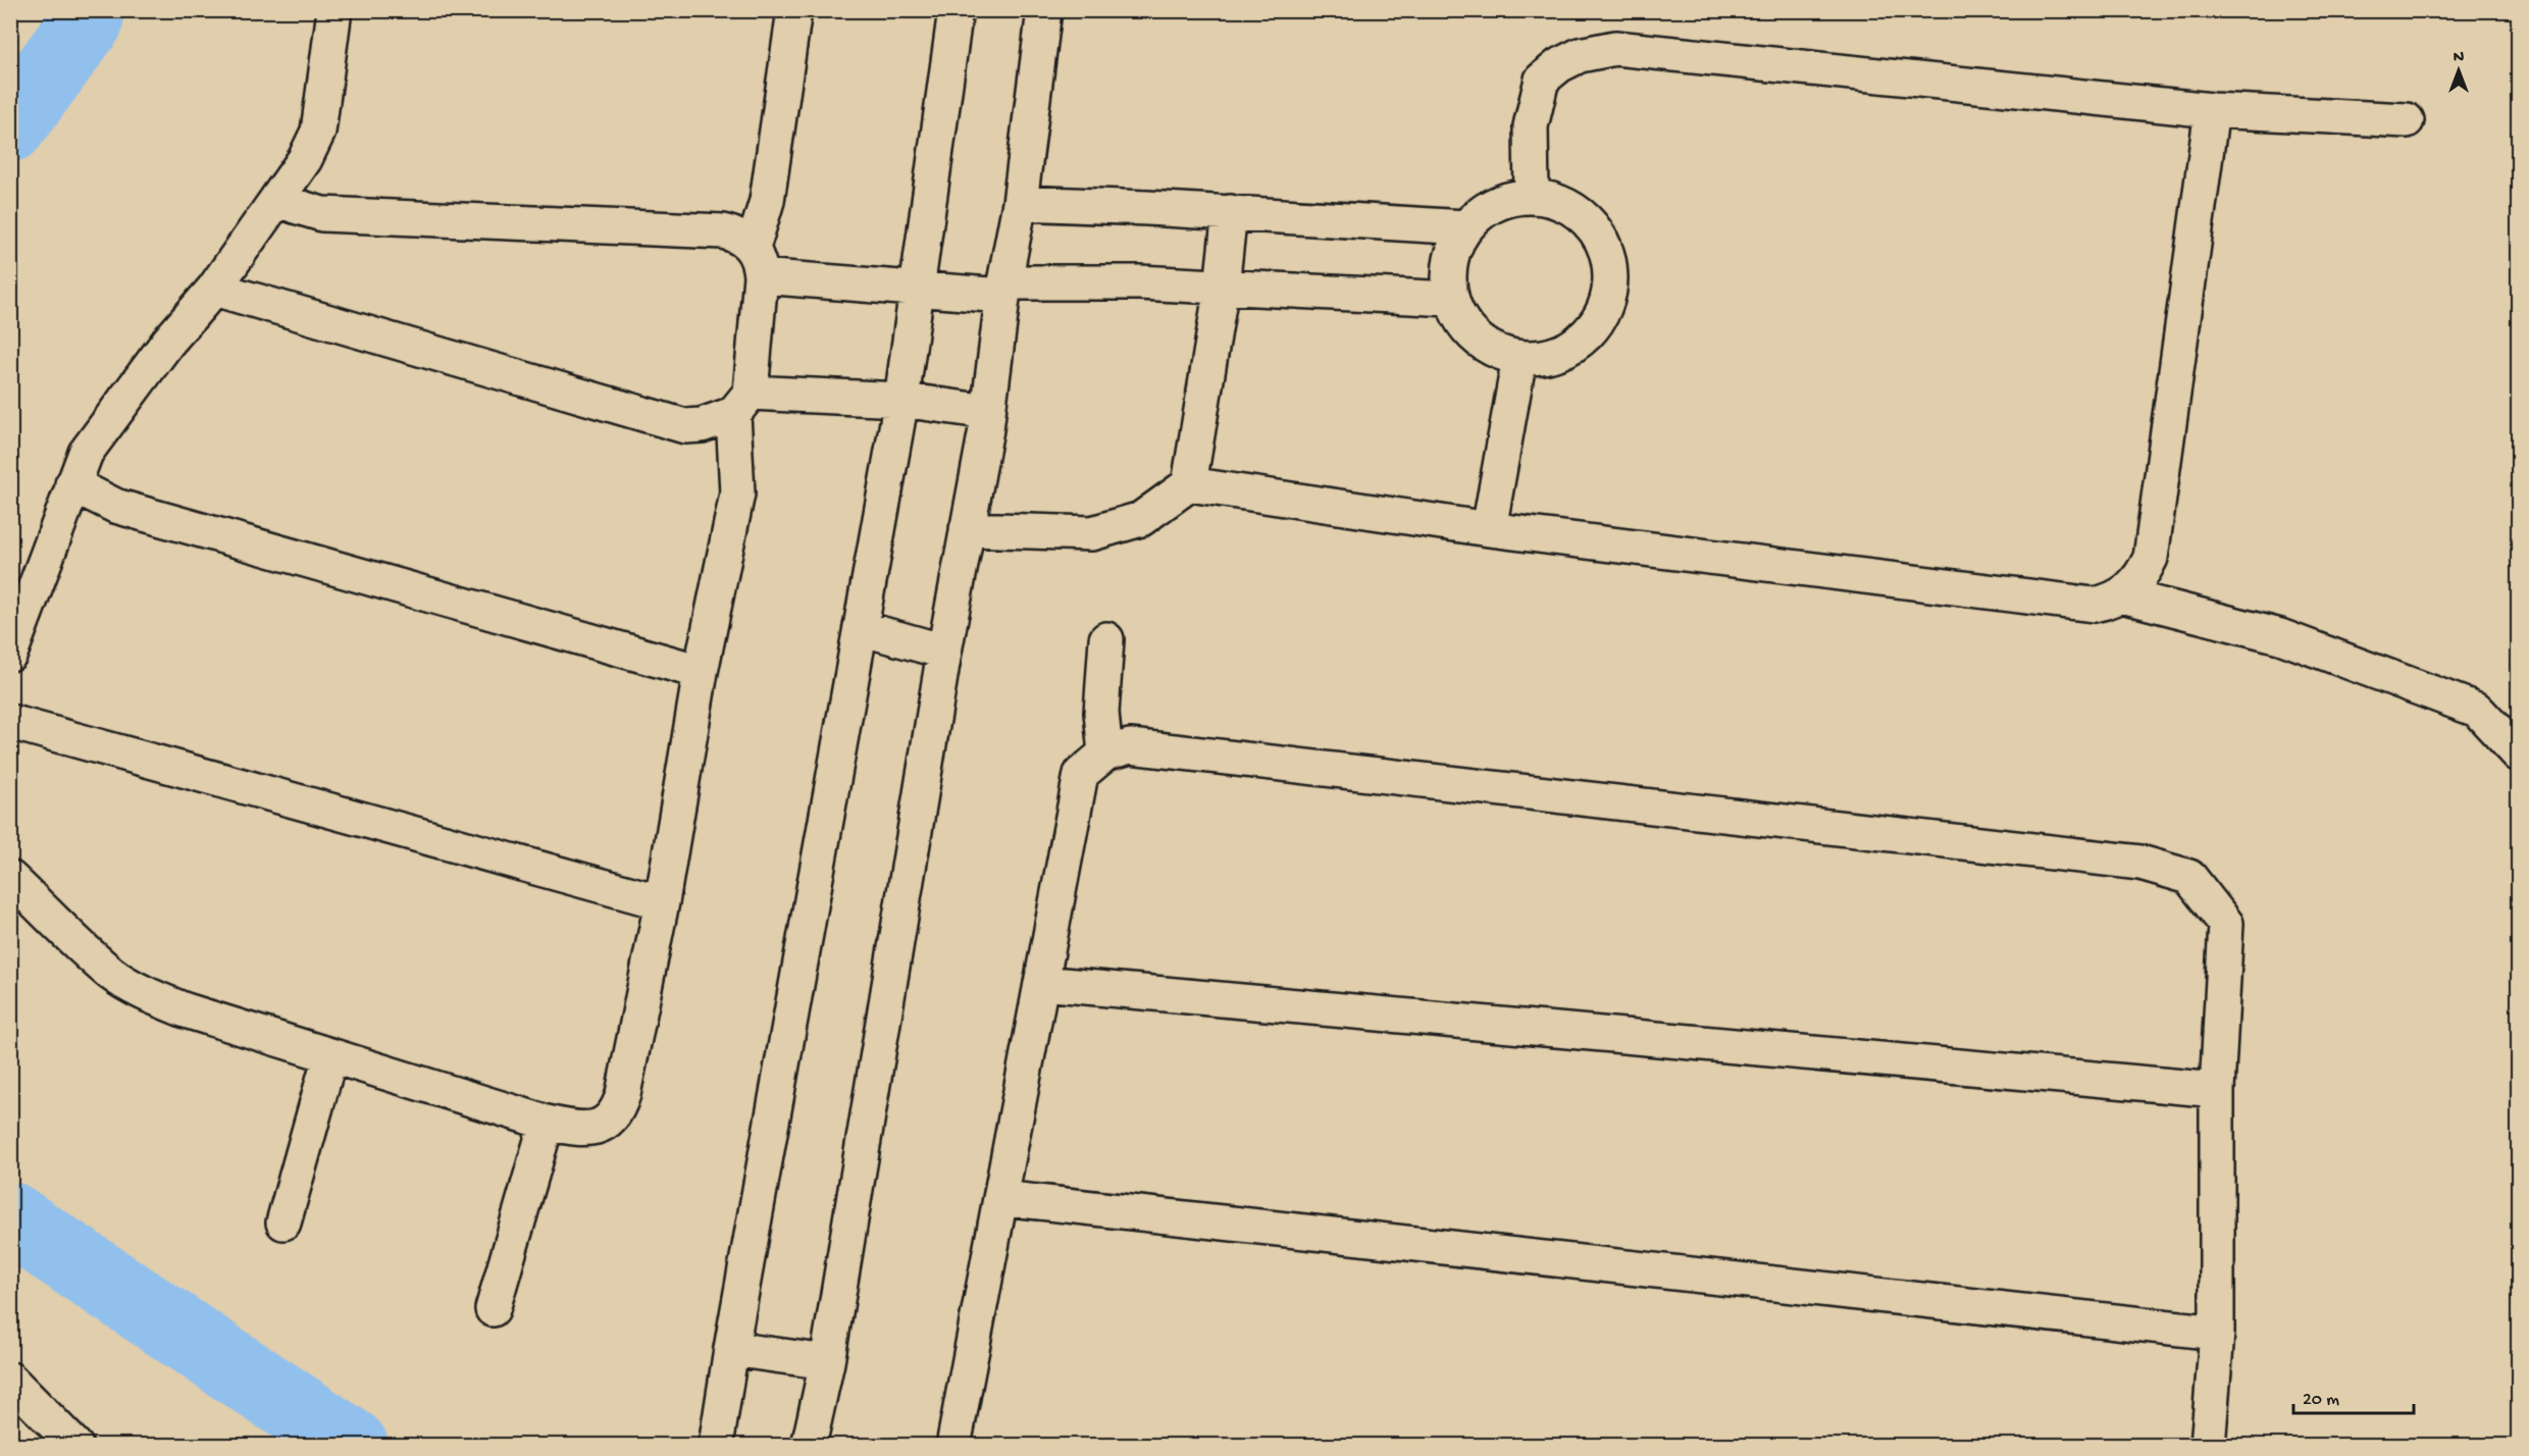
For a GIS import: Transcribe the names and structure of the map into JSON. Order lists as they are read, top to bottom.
{
  "scale_bar": "20 m",
  "north": "top"
}
